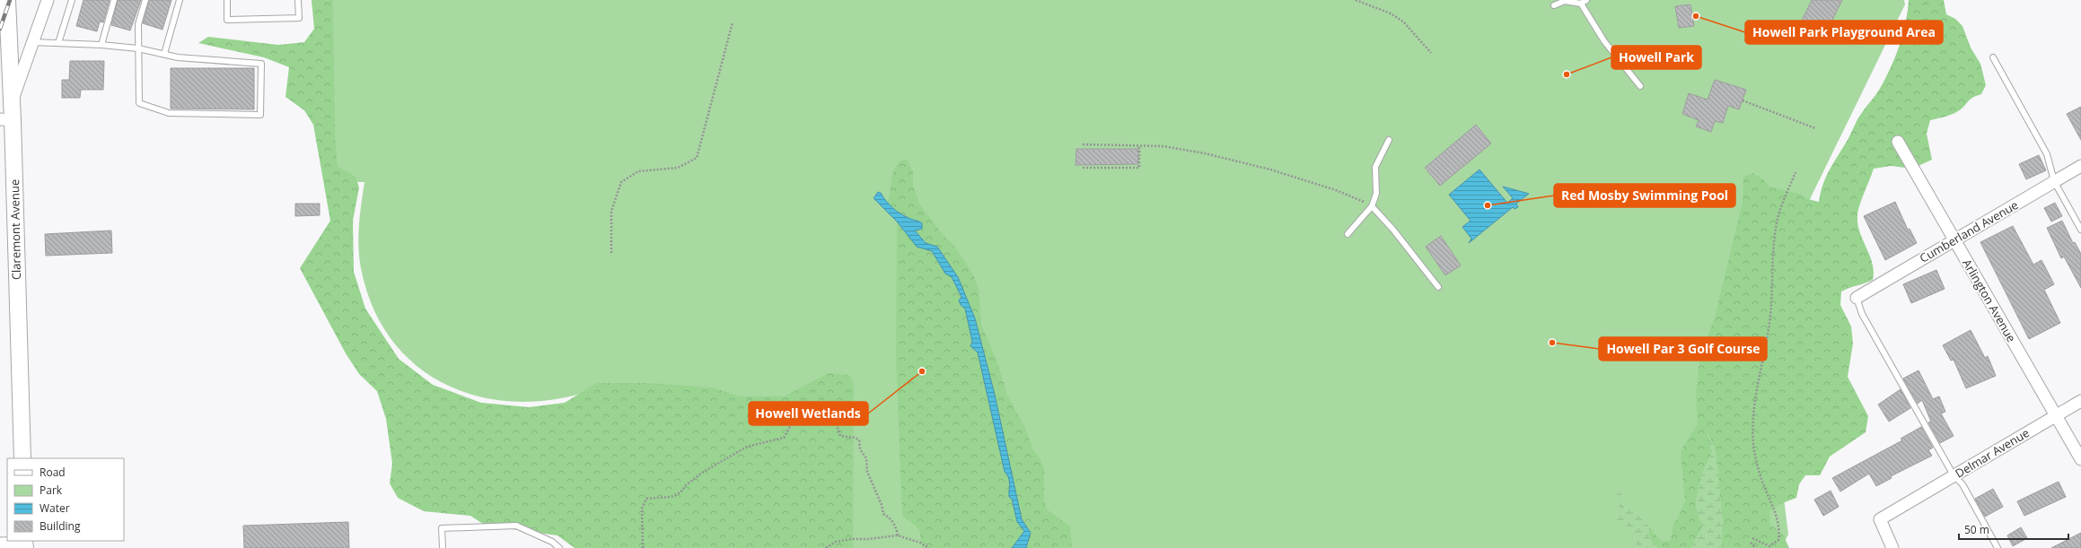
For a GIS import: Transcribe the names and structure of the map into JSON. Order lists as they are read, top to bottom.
{
  "streets": {
    "street": [
      "Claremont Avenue",
      "Cumberland Avenue",
      "Arlington Avenue",
      "Delmar Avenue"
    ]
  },
  "crossings": [
    ["Cumberland Avenue", "Arlington Avenue"],
    ["Arlington Avenue", "Delmar Avenue"]
  ],
  "places": [
    "Howell Park Playground Area",
    "Howell Park",
    "Red Mosby Swimming Pool",
    "Howell Par 3 Golf Course",
    "Howell Wetlands"
  ],
  "legend": [
    "Road",
    "Park",
    "Water",
    "Building"
  ],
  "scale_bar": "50 m"
}
